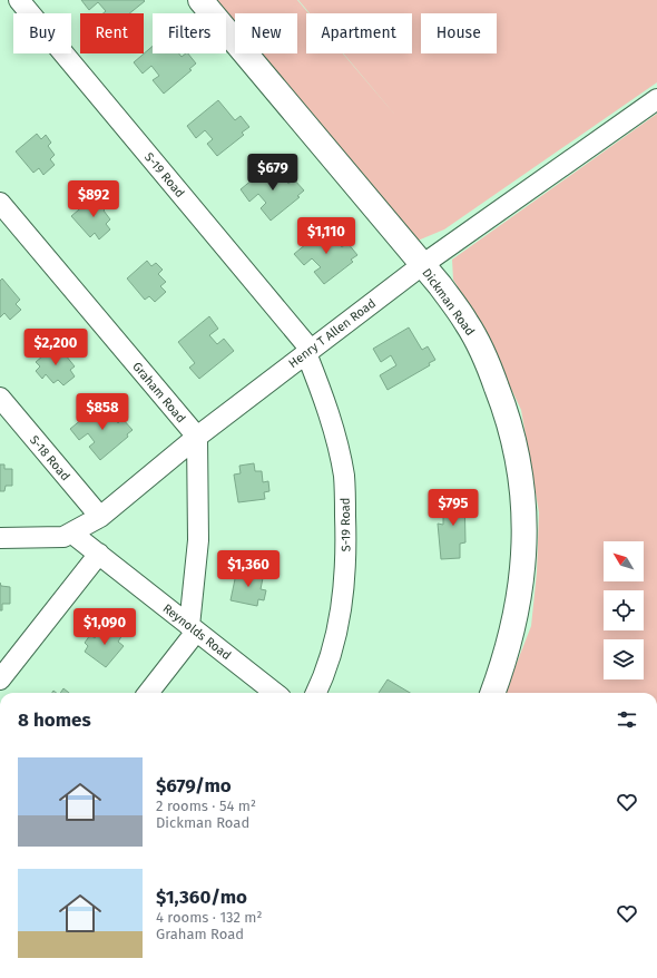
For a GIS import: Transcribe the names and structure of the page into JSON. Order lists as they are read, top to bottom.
{
  "streets": {
    "street": [
      "S-19 Road",
      "Dickman Road",
      "Henry T Allen Road",
      "Graham Road",
      "S-18 Road",
      "Reynolds Road"
    ]
  },
  "crossings": [
    ["S-19 Road", "Henry T Allen Road"],
    ["Dickman Road", "Henry T Allen Road"],
    ["Henry T Allen Road", "Graham Road"],
    ["Henry T Allen Road", "S-18 Road"],
    ["Henry T Allen Road", "Reynolds Road"]
  ],
  "north": "top left",
  "page": {
    "chip": [
      "Buy",
      "Rent",
      "Filters",
      "New",
      "Apartment",
      "House"
    ],
    "price": [
      "$679",
      "$892",
      "$1,110",
      "$2,200",
      "$858",
      "$795",
      "$1,360",
      "$1,090"
    ],
    "heading": "8 homes",
    "list": [
      {
        "name": "$679/mo",
        "note": "2 rooms · 54 m² · Dickman Road"
      },
      {
        "name": "$1,360/mo",
        "note": "4 rooms · 132 m² · Graham Road"
      }
    ]
  }
}
